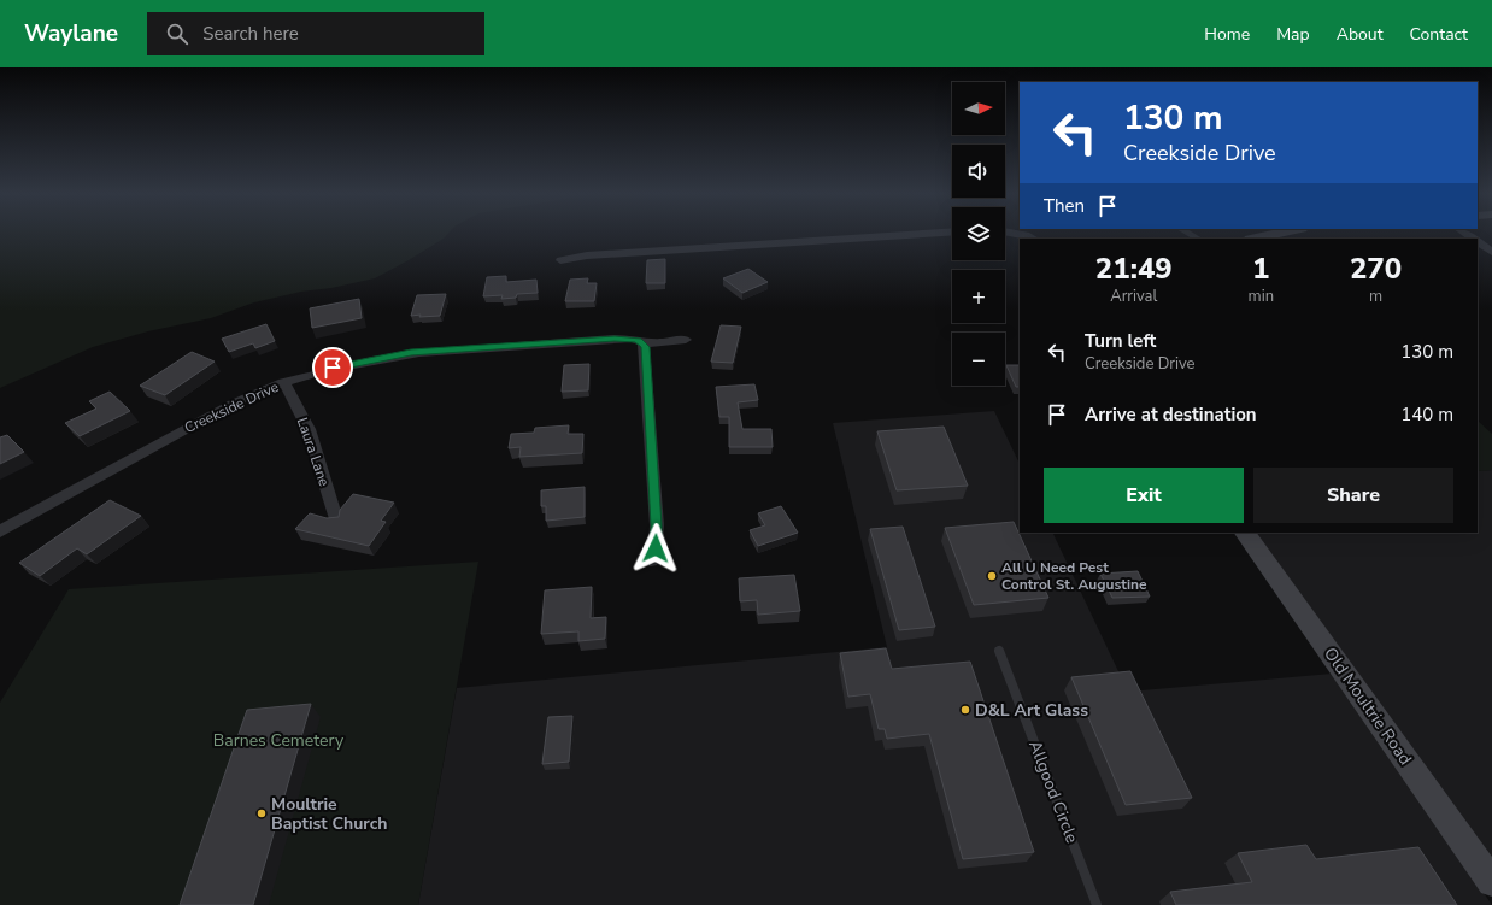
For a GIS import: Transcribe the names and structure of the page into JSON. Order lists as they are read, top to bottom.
{
  "streets": {
    "main road": ["Old Moultrie Road"],
    "street": ["Creekside Drive", "Laura Lane"],
    "lane": ["Allgood Circle"]
  },
  "crossings": [
    ["Creekside Drive", "Laura Lane"]
  ],
  "parks": ["Barnes Cemetery"],
  "places": ["All U Need Pest Control St. Augustine", "D&L Art Glass", "Moultrie Baptist Church"],
  "north": "right",
  "page": {
    "header": "Waylane",
    "search": "Search here",
    "nav": [
      "Home",
      "Map",
      "About",
      "Contact"
    ],
    "map_buttons": ["+", "−"],
    "turn": ["130 m", "Creekside Drive"],
    "then": "Then",
    "eta": [
      "21:49",
      "Arrival",
      "1",
      "min",
      "270",
      "m"
    ],
    "list": [
      {
        "name": "Turn left",
        "note": "Creekside Drive",
        "value": "130 m"
      },
      {
        "name": "Arrive at destination",
        "value": "140 m"
      }
    ],
    "buttons": ["Exit", "Share"]
  }
}
